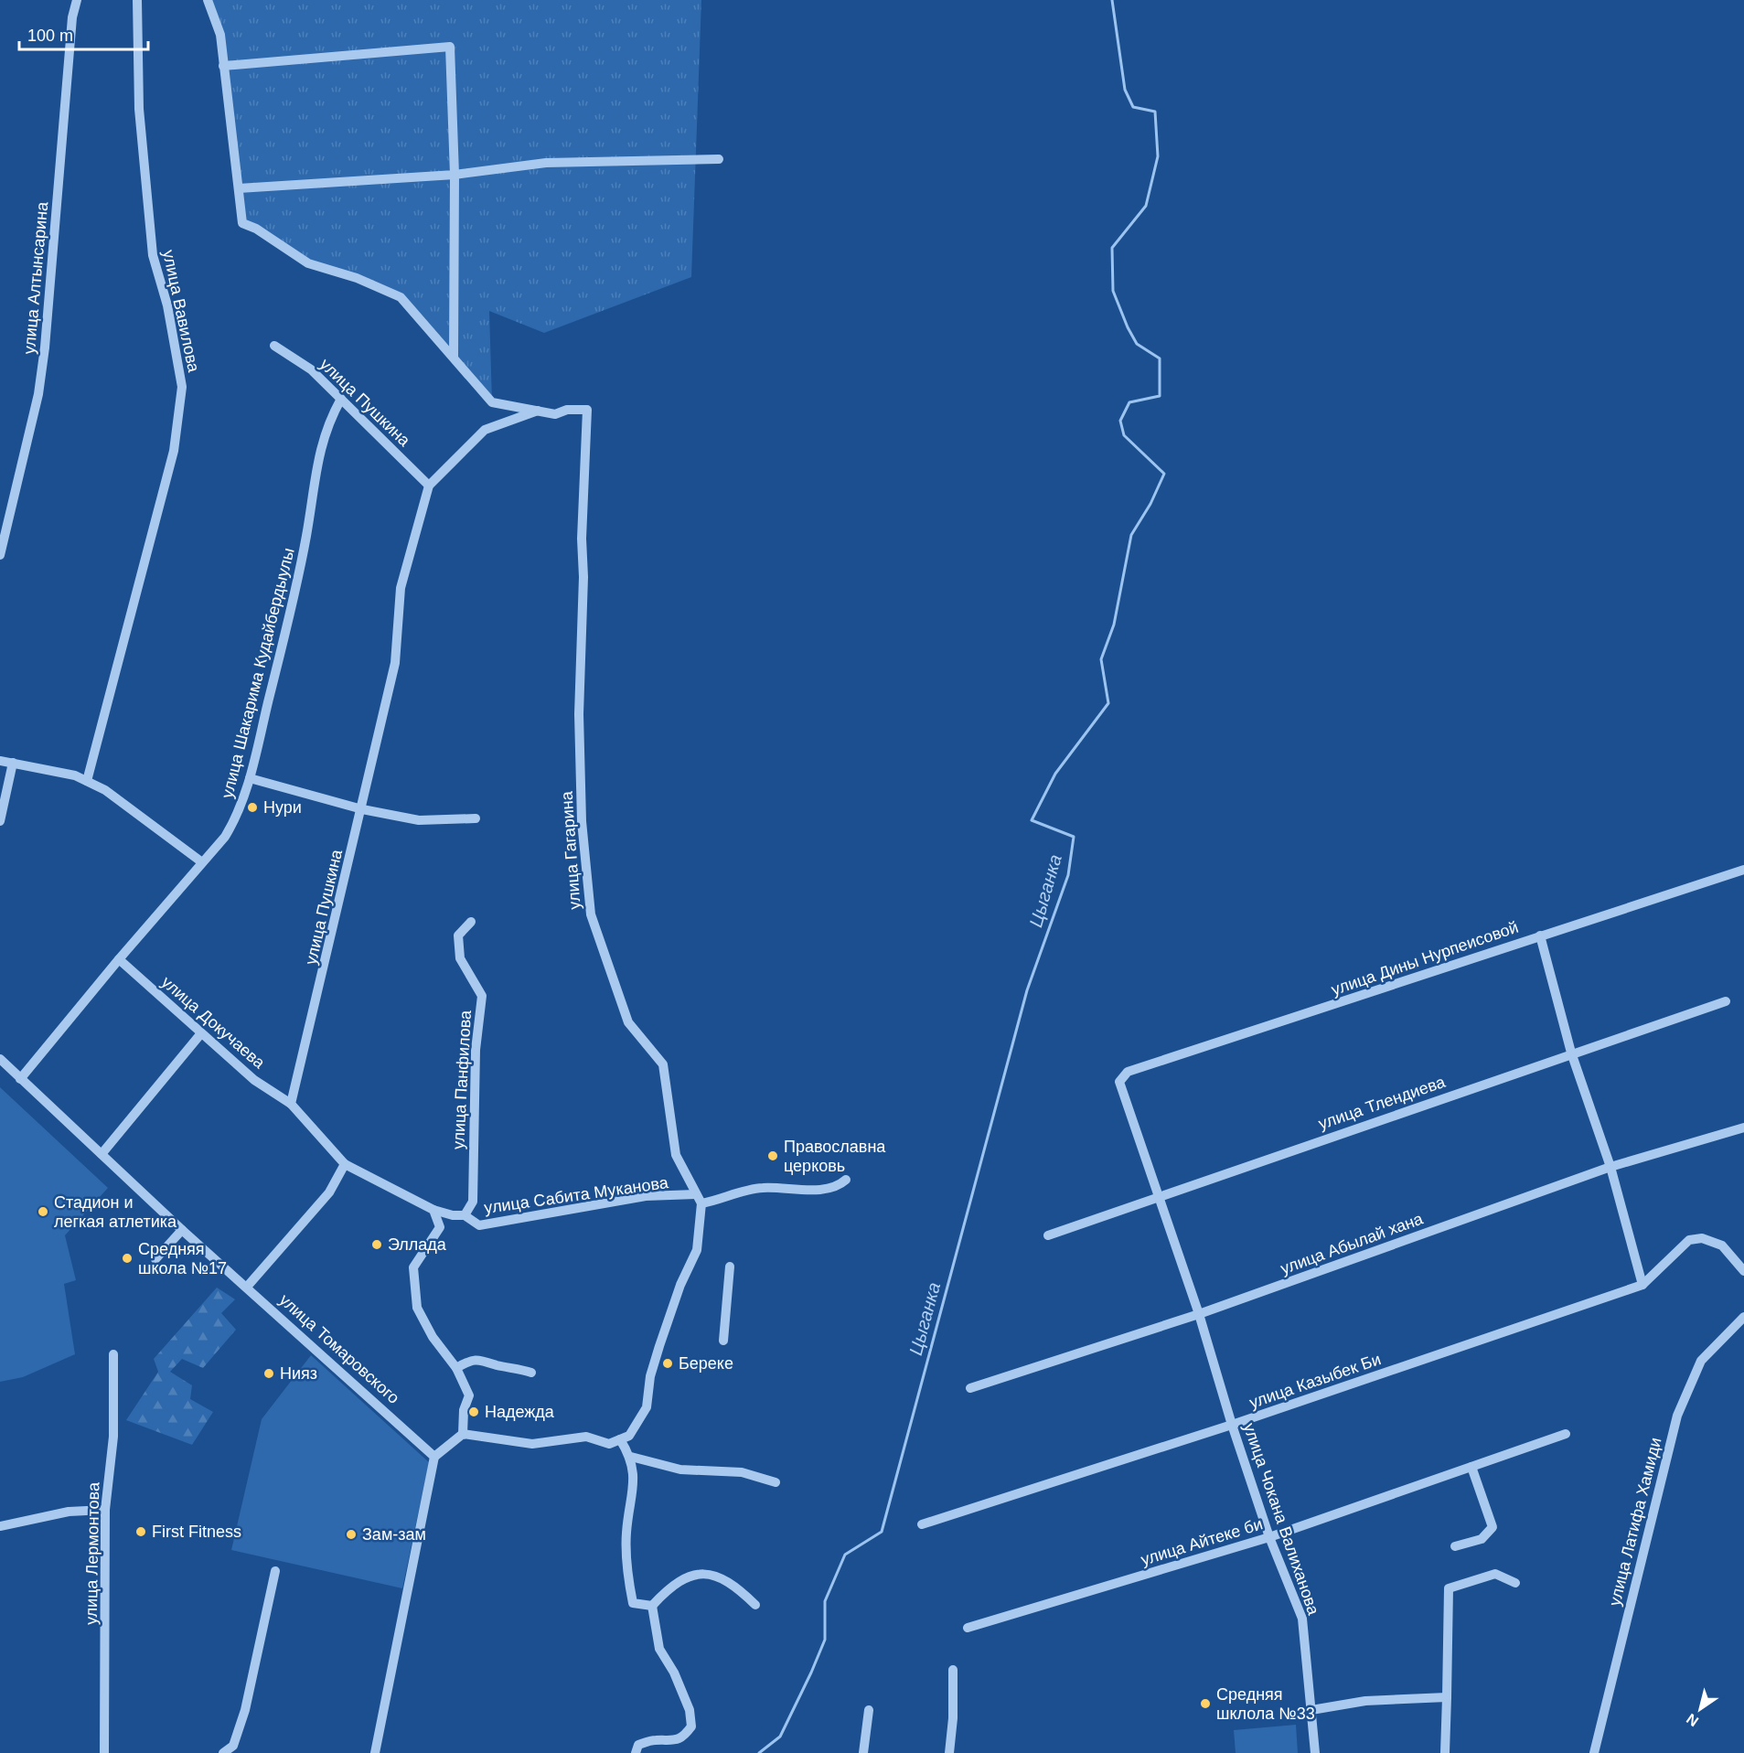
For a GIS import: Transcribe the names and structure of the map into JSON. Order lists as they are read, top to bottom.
{
  "streets": {
    "street": [
      "улица Алтынсарина",
      "улица Вавилова",
      "улица Пушкина",
      "улица Шакарима Кудайбердыулы",
      "улица Гагарина",
      "улица Дины Нурпеисовой",
      "улица Докучаева",
      "улица Панфилова",
      "улица Тлендиева",
      "улица Сабита Муканова",
      "улица Абылай хана",
      "улица Томаровского",
      "улица Казыбек Би",
      "улица Чокана Валиханова",
      "улица Латифа Хамиди",
      "улица Айтеке би",
      "улица Лермонтова"
    ]
  },
  "crossings": [
    ["улица Пушкина", "улица Шакарима Кудайбердыулы"],
    ["улица Пушкина", "улица Гагарина"],
    ["улица Пушкина", "улица Докучаева"],
    ["улица Шакарима Кудайбердыулы", "улица Докучаева"],
    ["улица Шакарима Кудайбердыулы", "улица Томаровского"],
    ["улица Гагарина", "улица Сабита Муканова"],
    ["улица Дины Нурпеисовой", "улица Чокана Валиханова"],
    ["улица Панфилова", "улица Сабита Муканова"],
    ["улица Тлендиева", "улица Чокана Валиханова"],
    ["улица Абылай хана", "улица Чокана Валиханова"],
    ["улица Казыбек Би", "улица Чокана Валиханова"],
    ["улица Чокана Валиханова", "улица Айтеке би"]
  ],
  "water": ["Цыганка"],
  "places": [
    "Нури",
    "Православна церковь",
    "Стадион и легкая атлетика",
    "Эллада",
    "Средняя школа №17",
    "Береке",
    "Нияз",
    "Надежда",
    "First Fitness",
    "Зам-зам",
    "Средняя шклола №33"
  ],
  "scale_bar": "100 m",
  "north": "bottom left"
}
